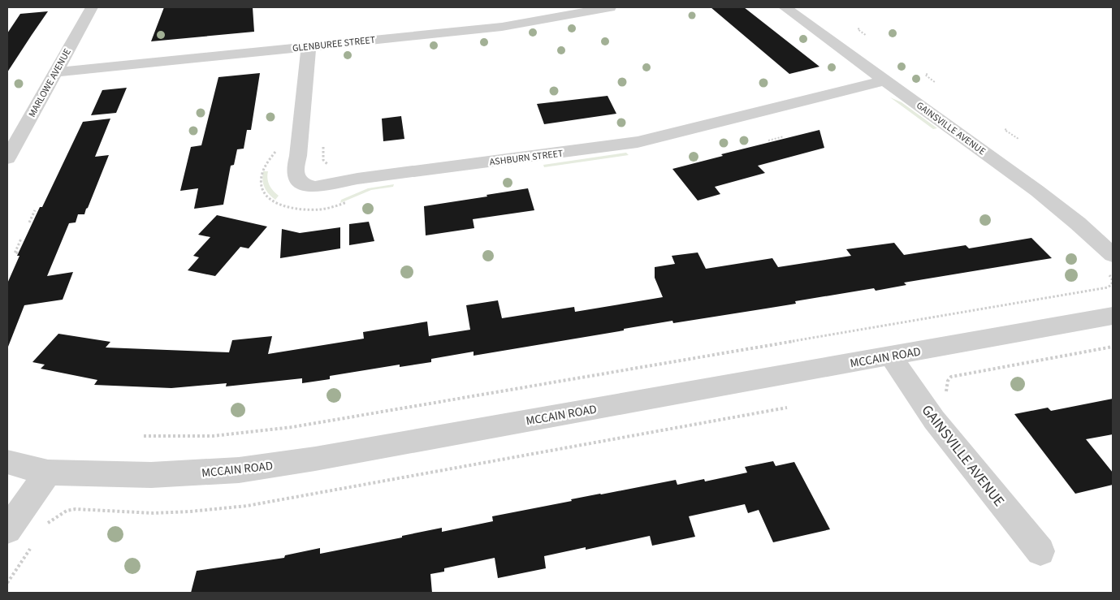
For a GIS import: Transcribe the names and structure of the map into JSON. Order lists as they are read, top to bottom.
{
  "streets": {
    "street": [
      "GLENBUREE STREET",
      "MARLOWE AVENUE",
      "GAINSVILLE AVENUE",
      "ASHBURN STREET",
      "MCCAIN ROAD"
    ]
  },
  "crossings": [
    ["GLENBUREE STREET", "MARLOWE AVENUE"],
    ["GLENBUREE STREET", "ASHBURN STREET"],
    ["GAINSVILLE AVENUE", "ASHBURN STREET"],
    ["GAINSVILLE AVENUE", "MCCAIN ROAD"]
  ]
}
